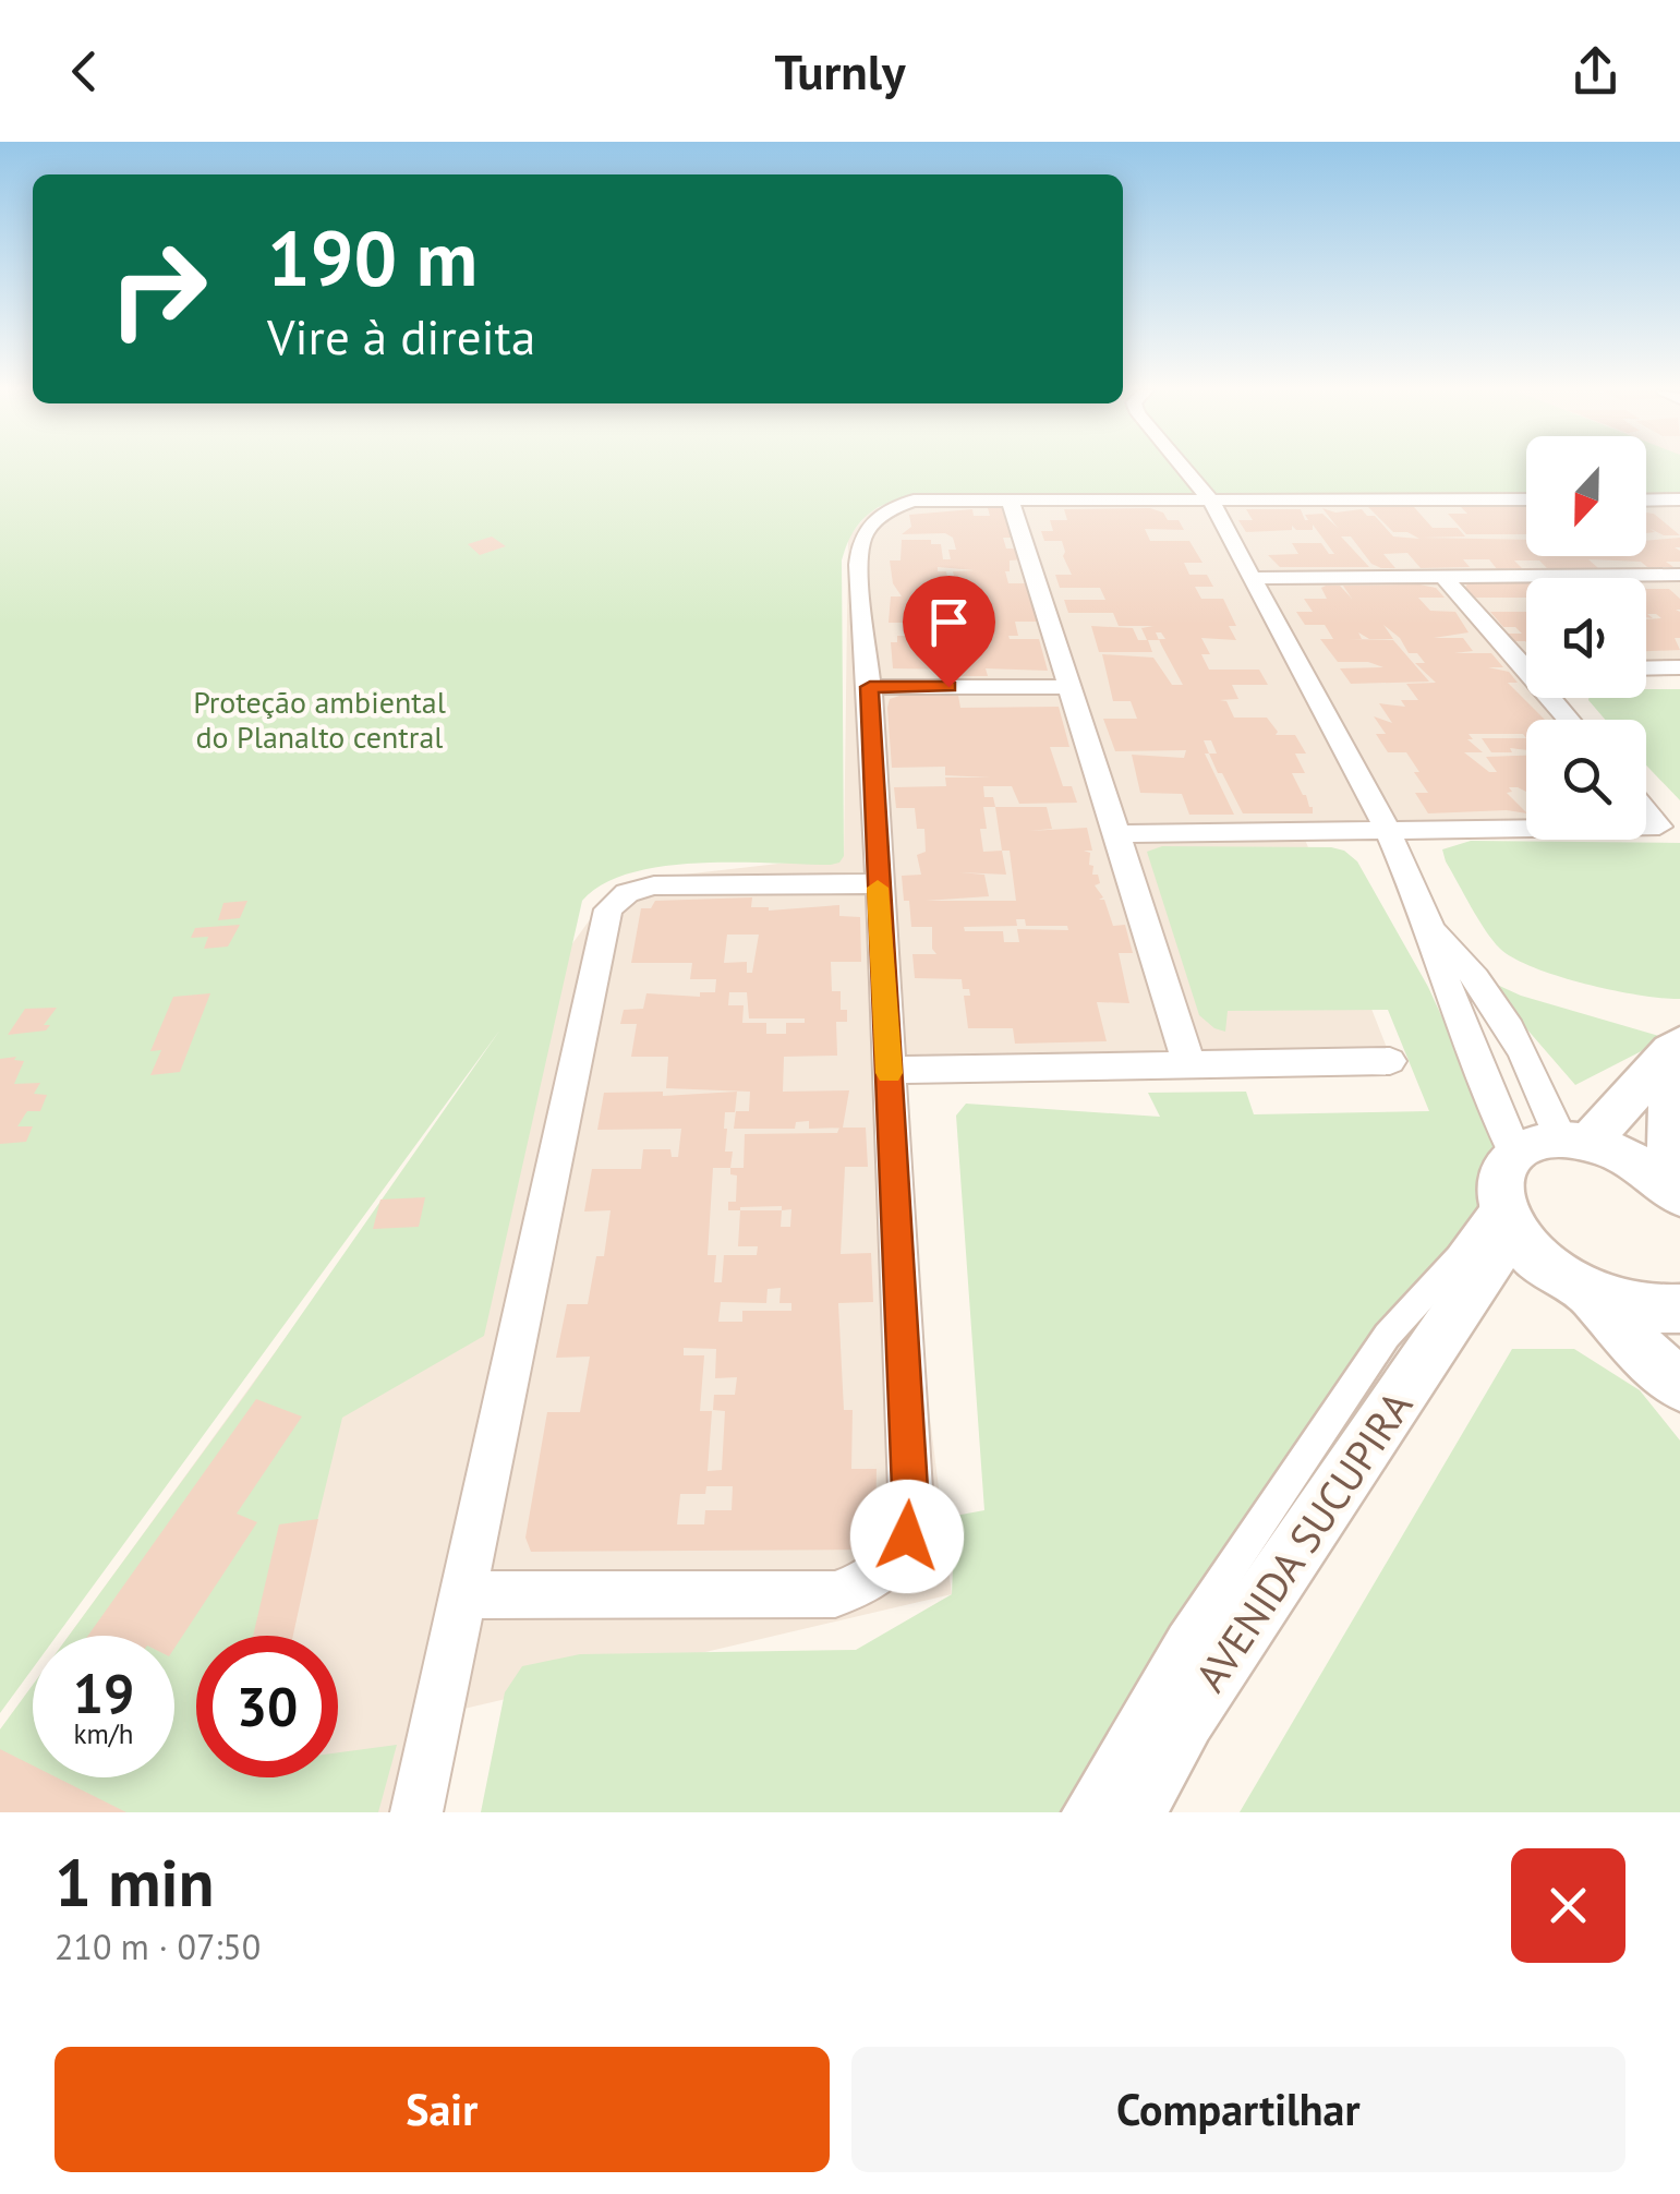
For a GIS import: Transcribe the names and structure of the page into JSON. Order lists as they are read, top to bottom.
{
  "streets": {
    "street": ["AVENIDA SUCUPIRA"]
  },
  "parks": ["Proteção ambiental do Planalto central"],
  "north": "bottom",
  "page": {
    "header": "Turnly",
    "turn": ["190 m", "Vire à direita"],
    "speed": "19 km/h",
    "limit": "30",
    "heading": ["1 min", "210 m · 07:50"],
    "buttons": ["Sair", "Compartilhar"]
  }
}
